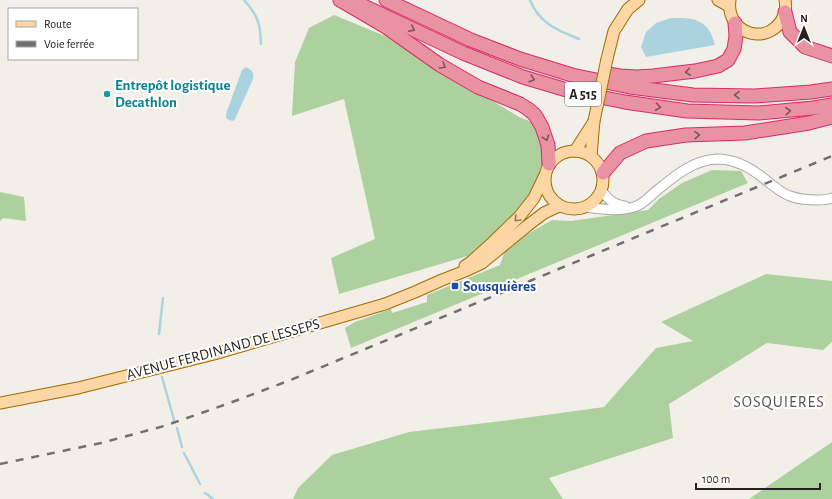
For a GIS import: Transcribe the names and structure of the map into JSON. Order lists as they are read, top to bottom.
{
  "streets": {
    "highway": ["A 515"],
    "main road": ["AVENUE FERDINAND DE LESSEPS"]
  },
  "districts": ["SOSQUIERES"],
  "places": {
    "other": ["Entrepôt logistique Decathlon"],
    "transit": ["Sousquières"]
  },
  "legend": ["Route", "Voie ferrée"],
  "scale_bar": "100 m",
  "north": "top"
}
